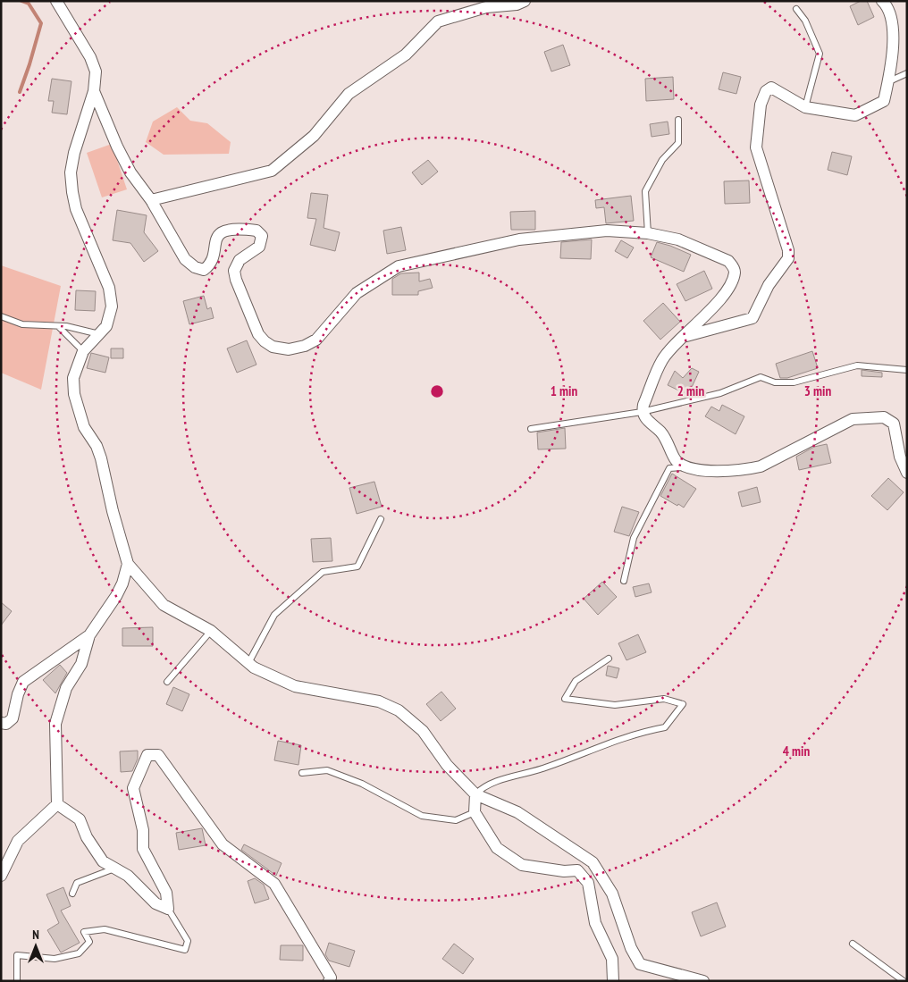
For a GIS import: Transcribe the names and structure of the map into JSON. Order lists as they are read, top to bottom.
{
  "north": "top",
  "rings": [
    "1 min",
    "2 min",
    "3 min",
    "4 min"
  ]
}
